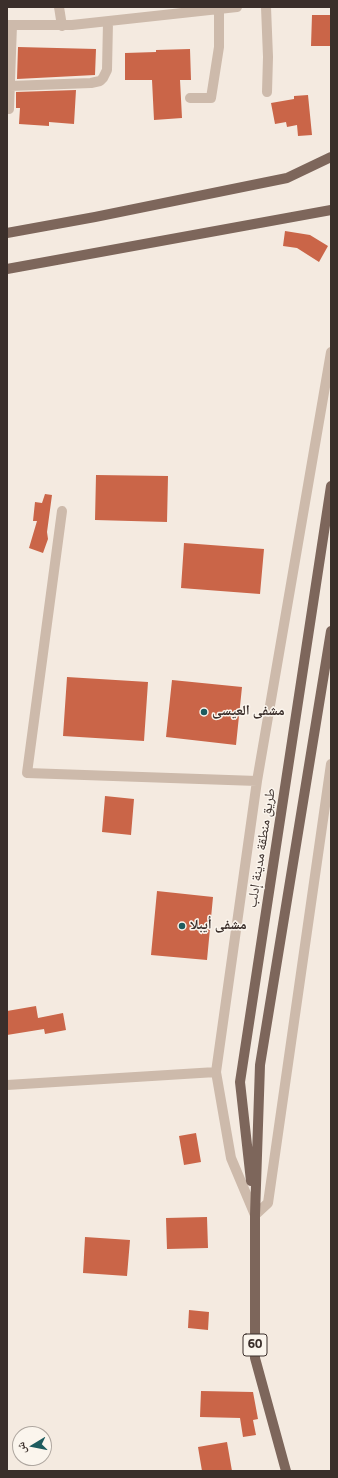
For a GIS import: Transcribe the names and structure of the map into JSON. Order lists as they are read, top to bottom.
{
  "streets": {
    "main road": ["طريق منطقة مدينة إدلب", "60"]
  },
  "places": ["مشفى العيسى", "مشفى أيبلا"],
  "north": "left"
}
